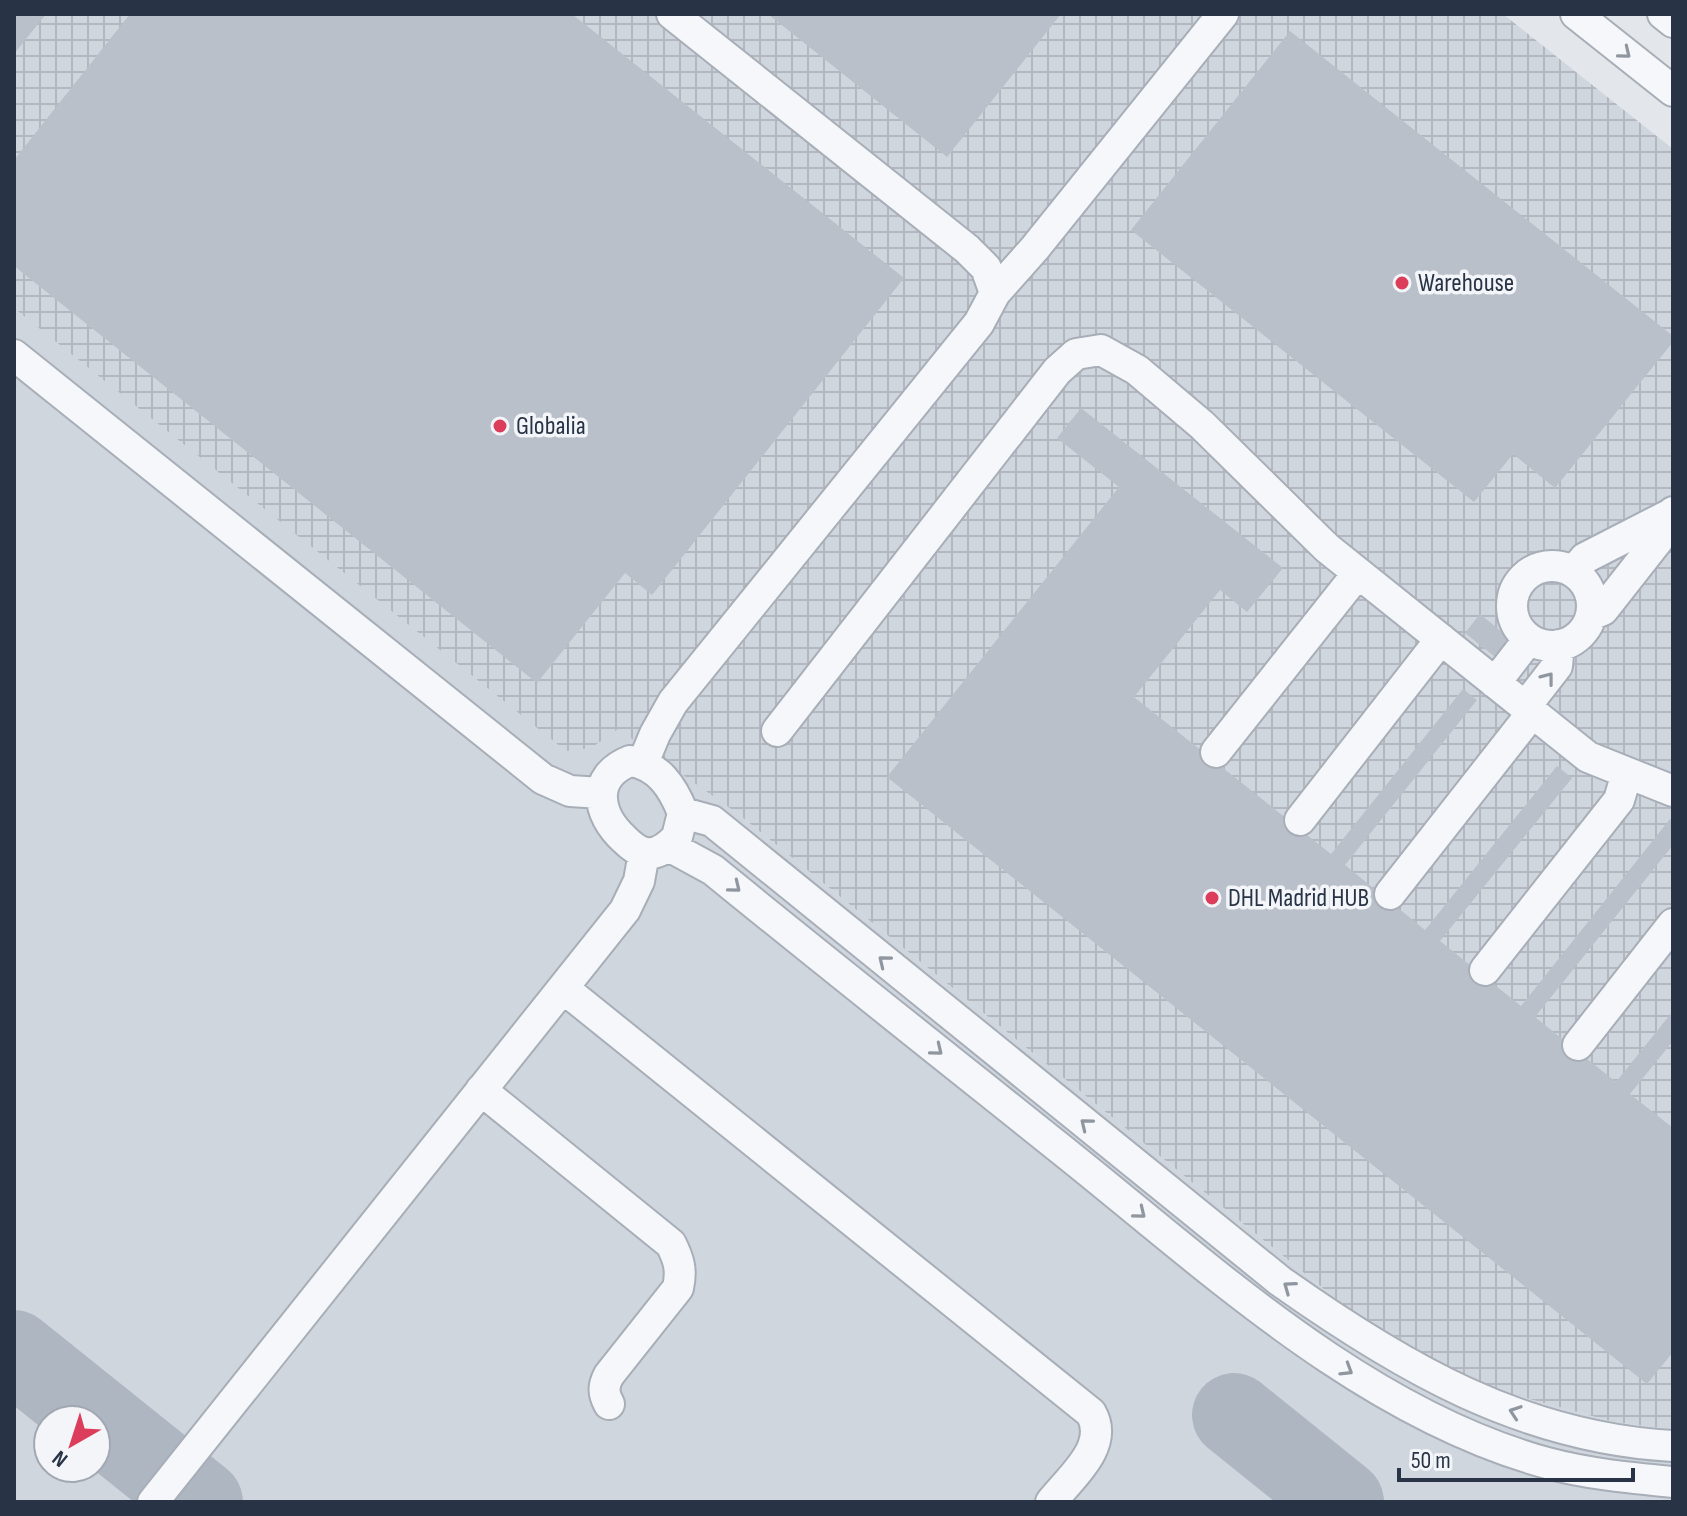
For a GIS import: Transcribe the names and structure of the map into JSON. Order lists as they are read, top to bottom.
{
  "places": ["Warehouse", "Globalia", "DHL Madrid HUB"],
  "scale_bar": "50 m",
  "north": "bottom left"
}
